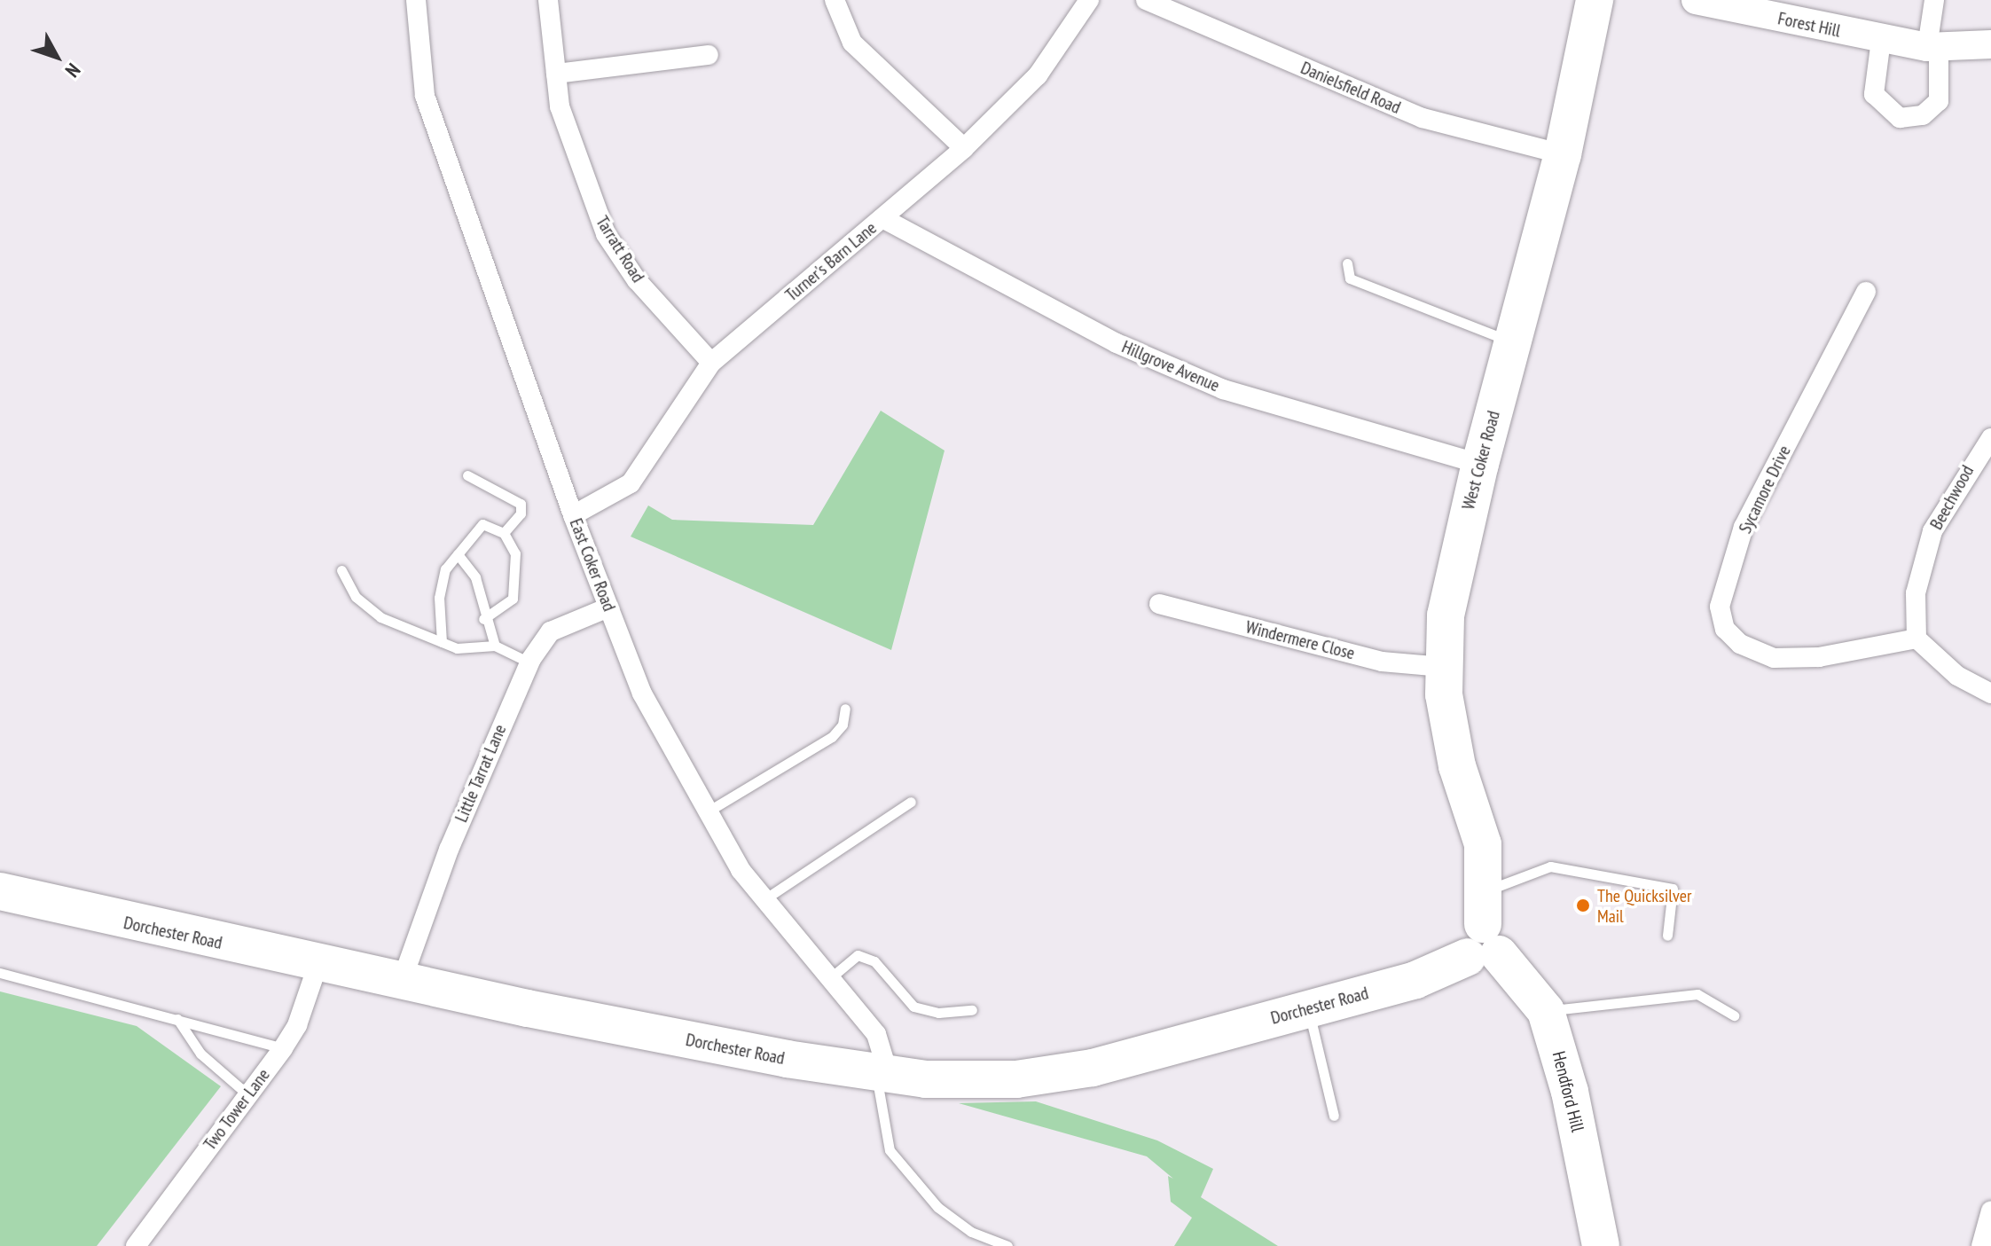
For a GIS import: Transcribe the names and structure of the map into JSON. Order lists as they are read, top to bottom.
{
  "streets": {
    "highway": ["West Coker Road", "Dorchester Road", "Hendford Hill"],
    "street": [
      "Forest Hill",
      "Danielsfield Road",
      "Tarratt Road",
      "Turner's Barn Lane",
      "Hillgrove Avenue",
      "Sycamore Drive",
      "Beechwood",
      "East Coker Road",
      "Windermere Close",
      "Little Tarrat Lane",
      "Two Tower Lane"
    ]
  },
  "crossings": [
    ["Danielsfield Road", "West Coker Road"],
    ["Tarratt Road", "Turner's Barn Lane"],
    ["Turner's Barn Lane", "Hillgrove Avenue"],
    ["Turner's Barn Lane", "East Coker Road"],
    ["Hillgrove Avenue", "West Coker Road"],
    ["West Coker Road", "Windermere Close"],
    ["West Coker Road", "Dorchester Road"],
    ["West Coker Road", "Hendford Hill"],
    ["Sycamore Drive", "Beechwood"],
    ["East Coker Road", "Little Tarrat Lane"],
    ["East Coker Road", "Dorchester Road"],
    ["Little Tarrat Lane", "Dorchester Road"],
    ["Dorchester Road", "Hendford Hill"],
    ["Dorchester Road", "Two Tower Lane"]
  ],
  "places": ["The Quicksilver Mail"],
  "north": "bottom right"
}
